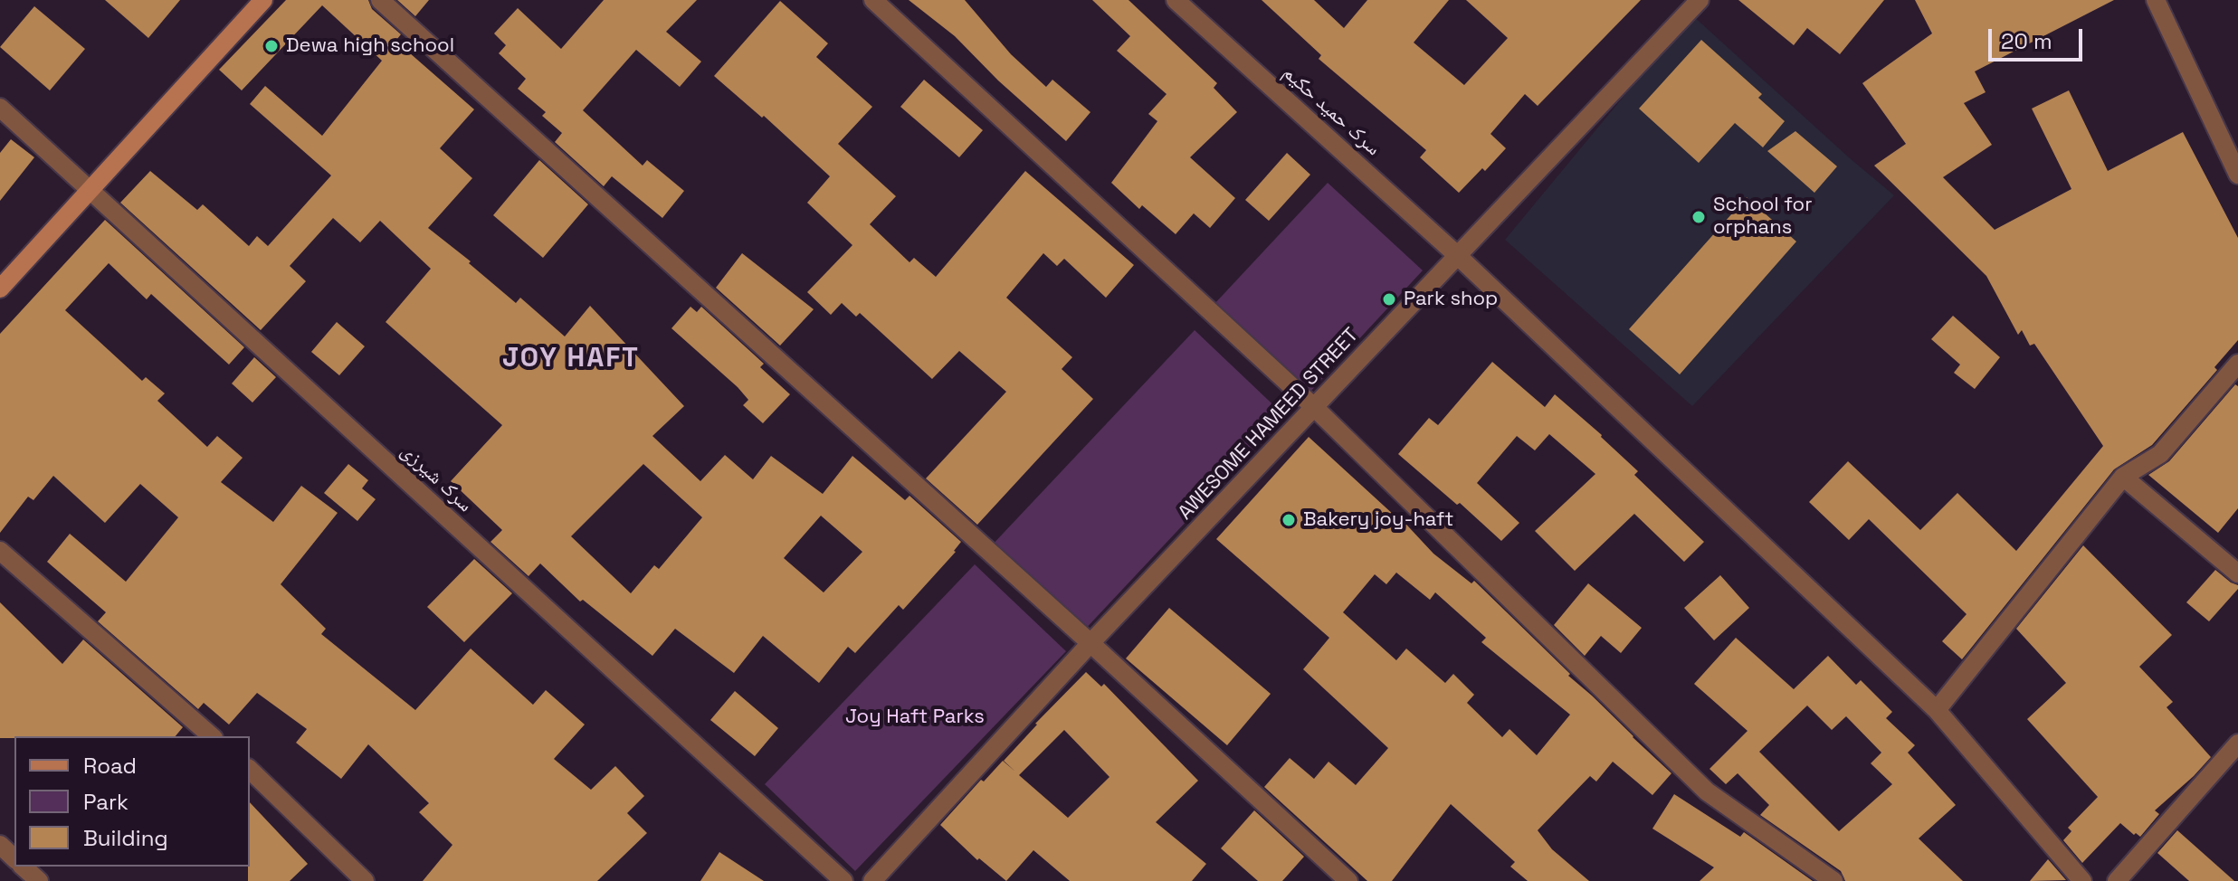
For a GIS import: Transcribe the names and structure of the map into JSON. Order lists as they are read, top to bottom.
{
  "streets": {
    "street": ["سرک حمید حکیم", "AWESOME HAMEED STREET", "سرک شیرزی"]
  },
  "crossings": [
    ["سرک حمید حکیم", "AWESOME HAMEED STREET"]
  ],
  "districts": ["JOY HAFT"],
  "parks": ["Joy Haft Parks"],
  "places": [
    "Dewa high school",
    "School for orphans",
    "Park shop",
    "Bakery joy-haft"
  ],
  "legend": ["Road", "Park", "Building"],
  "scale_bar": "20 m"
}
